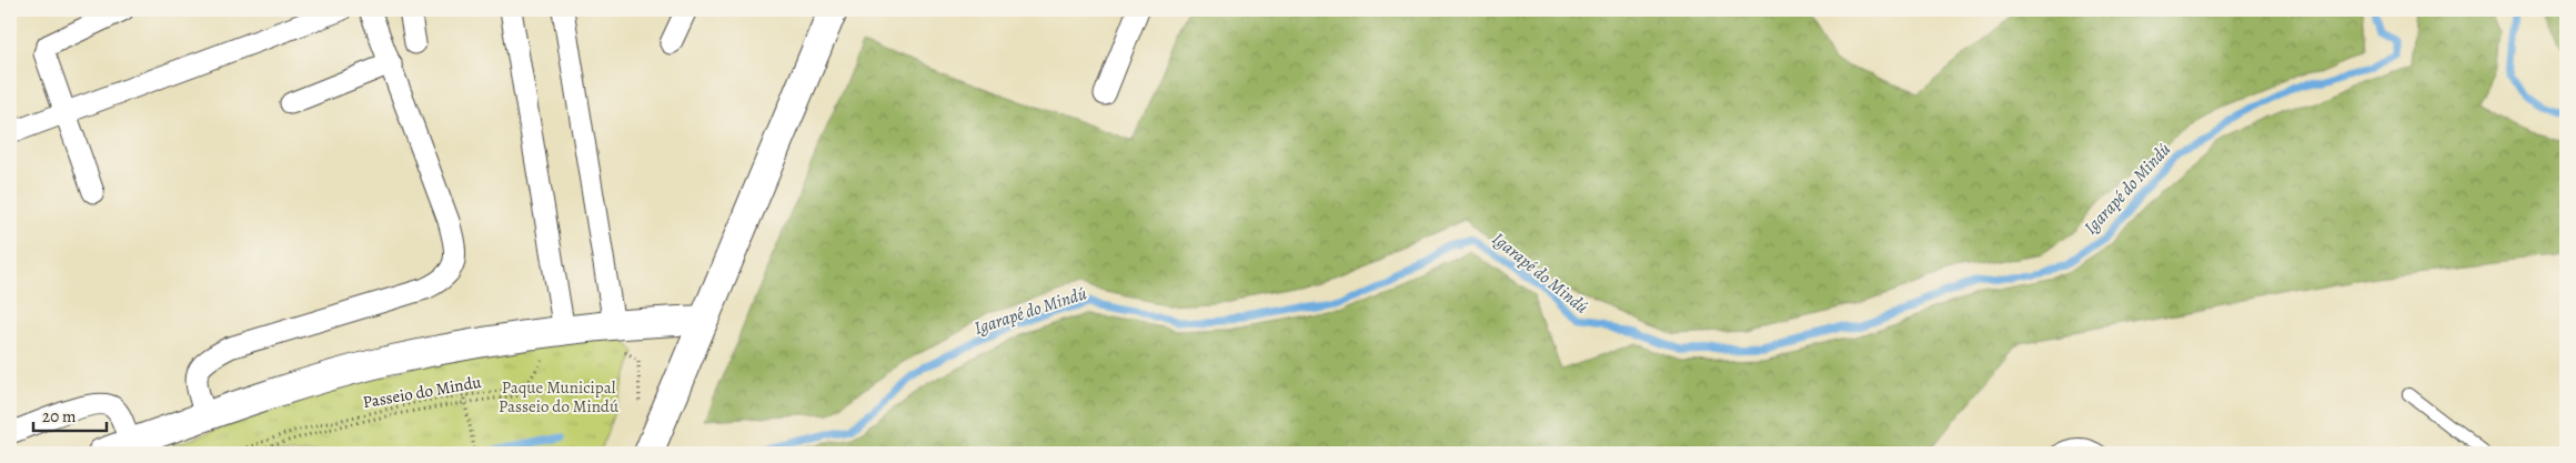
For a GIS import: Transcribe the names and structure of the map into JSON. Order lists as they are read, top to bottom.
{
  "streets": {
    "path": ["Passeio do Mindu"]
  },
  "water": ["Igarapé do Mindú"],
  "parks": ["Paque Municipal Passeio do Mindú"],
  "scale_bar": "20 m"
}
